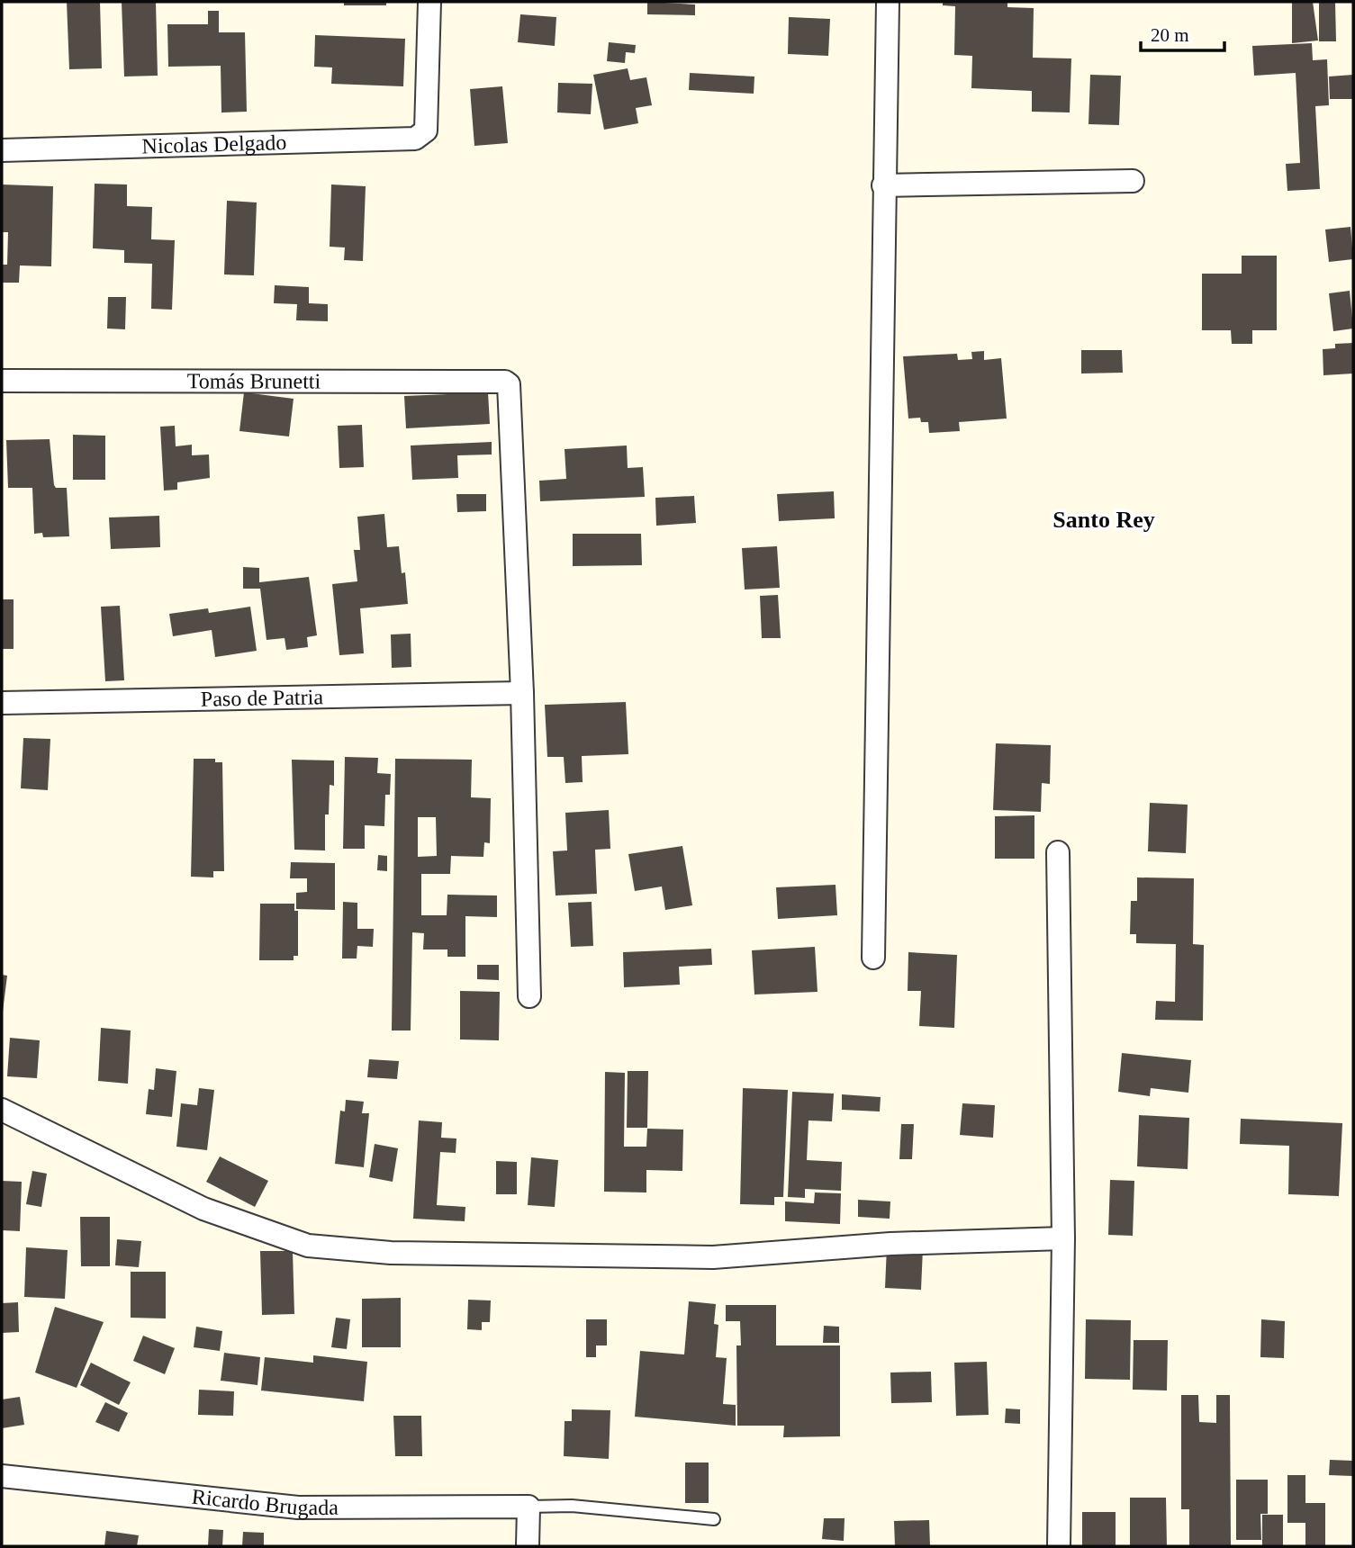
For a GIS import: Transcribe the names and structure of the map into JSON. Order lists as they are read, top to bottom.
{
  "streets": {
    "street": [
      "Nicolas Delgado",
      "Tomás Brunetti",
      "Paso de Patria",
      "Ricardo Brugada"
    ]
  },
  "crossings": [
    ["Tomás Brunetti", "Paso de Patria"]
  ],
  "districts": ["Santo Rey"],
  "scale_bar": "20 m"
}
